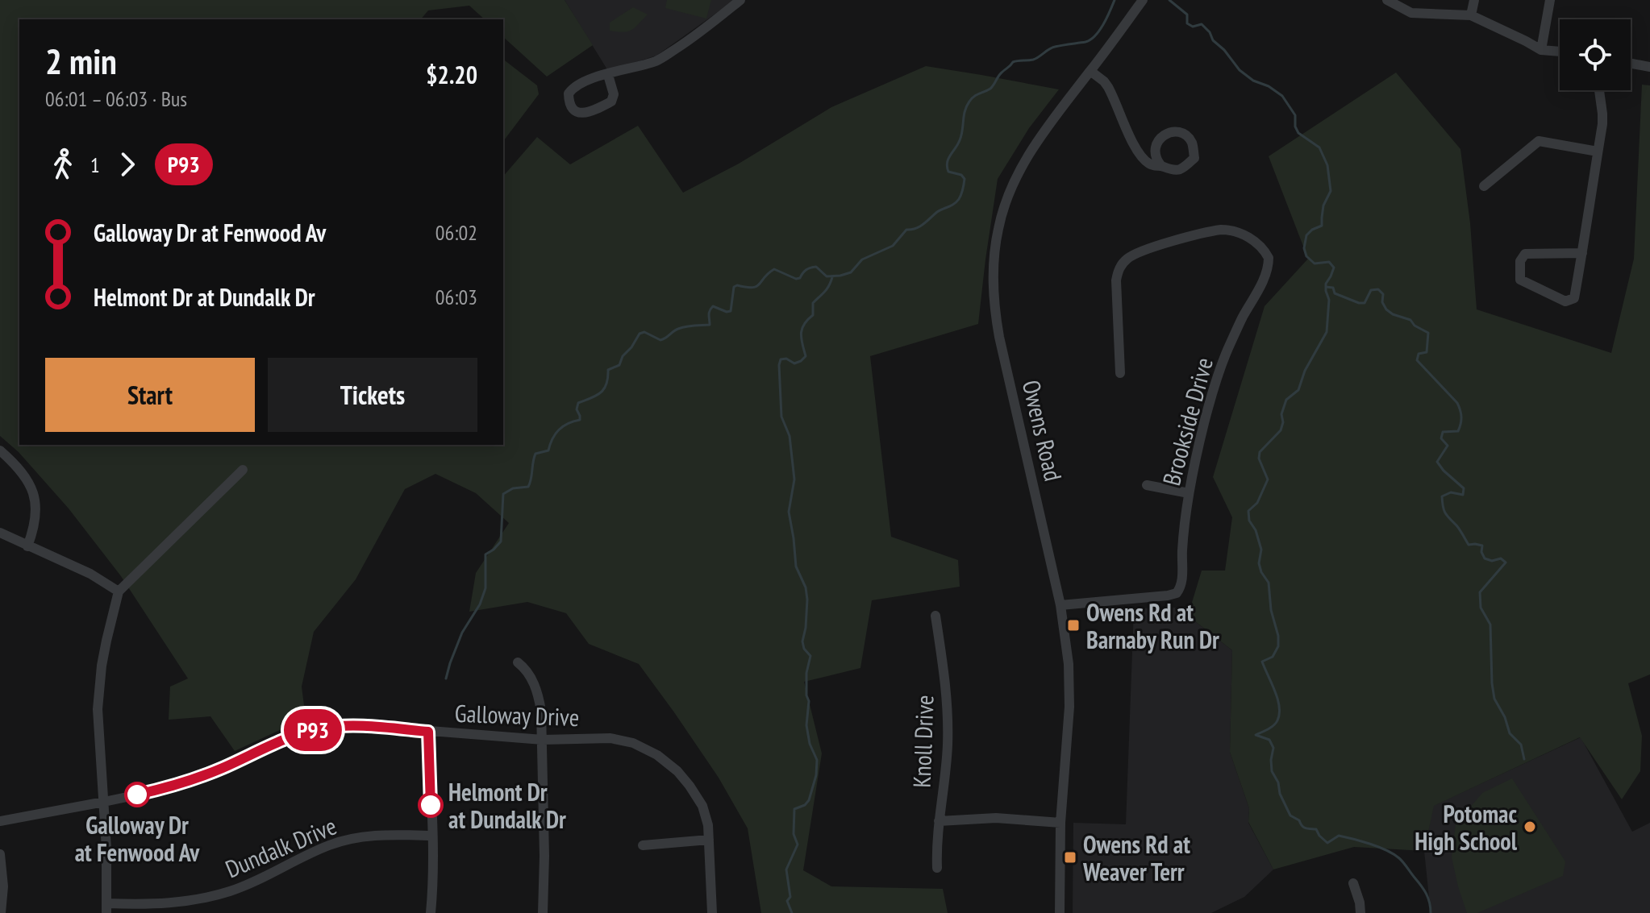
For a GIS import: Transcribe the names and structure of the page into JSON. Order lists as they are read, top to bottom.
{
  "streets": {
    "street": [
      "Brookside Drive",
      "Owens Road",
      "Galloway Drive",
      "Knoll Drive",
      "Dundalk Drive"
    ]
  },
  "crossings": [
    ["Brookside Drive", "Owens Road"]
  ],
  "places": {
    "transit": ["Owens Rd at Barnaby Run Dr", "Owens Rd at Weaver Terr"],
    "other": ["Galloway Dr at Fenwood Av", "Helmont Dr at Dundalk Dr", "Potomac High School"]
  },
  "lines": ["bus line P93"],
  "page": {
    "on_map": "P93",
    "heading": ["2 min", "06:01 – 06:03 · Bus", "$2.20"],
    "legs": ["1", "P93"],
    "list": [
      {
        "name": "Galloway Dr at Fenwood Av",
        "value": "06:02"
      },
      {
        "name": "Helmont Dr at Dundalk Dr",
        "value": "06:03"
      }
    ],
    "buttons": ["Start", "Tickets"]
  }
}
